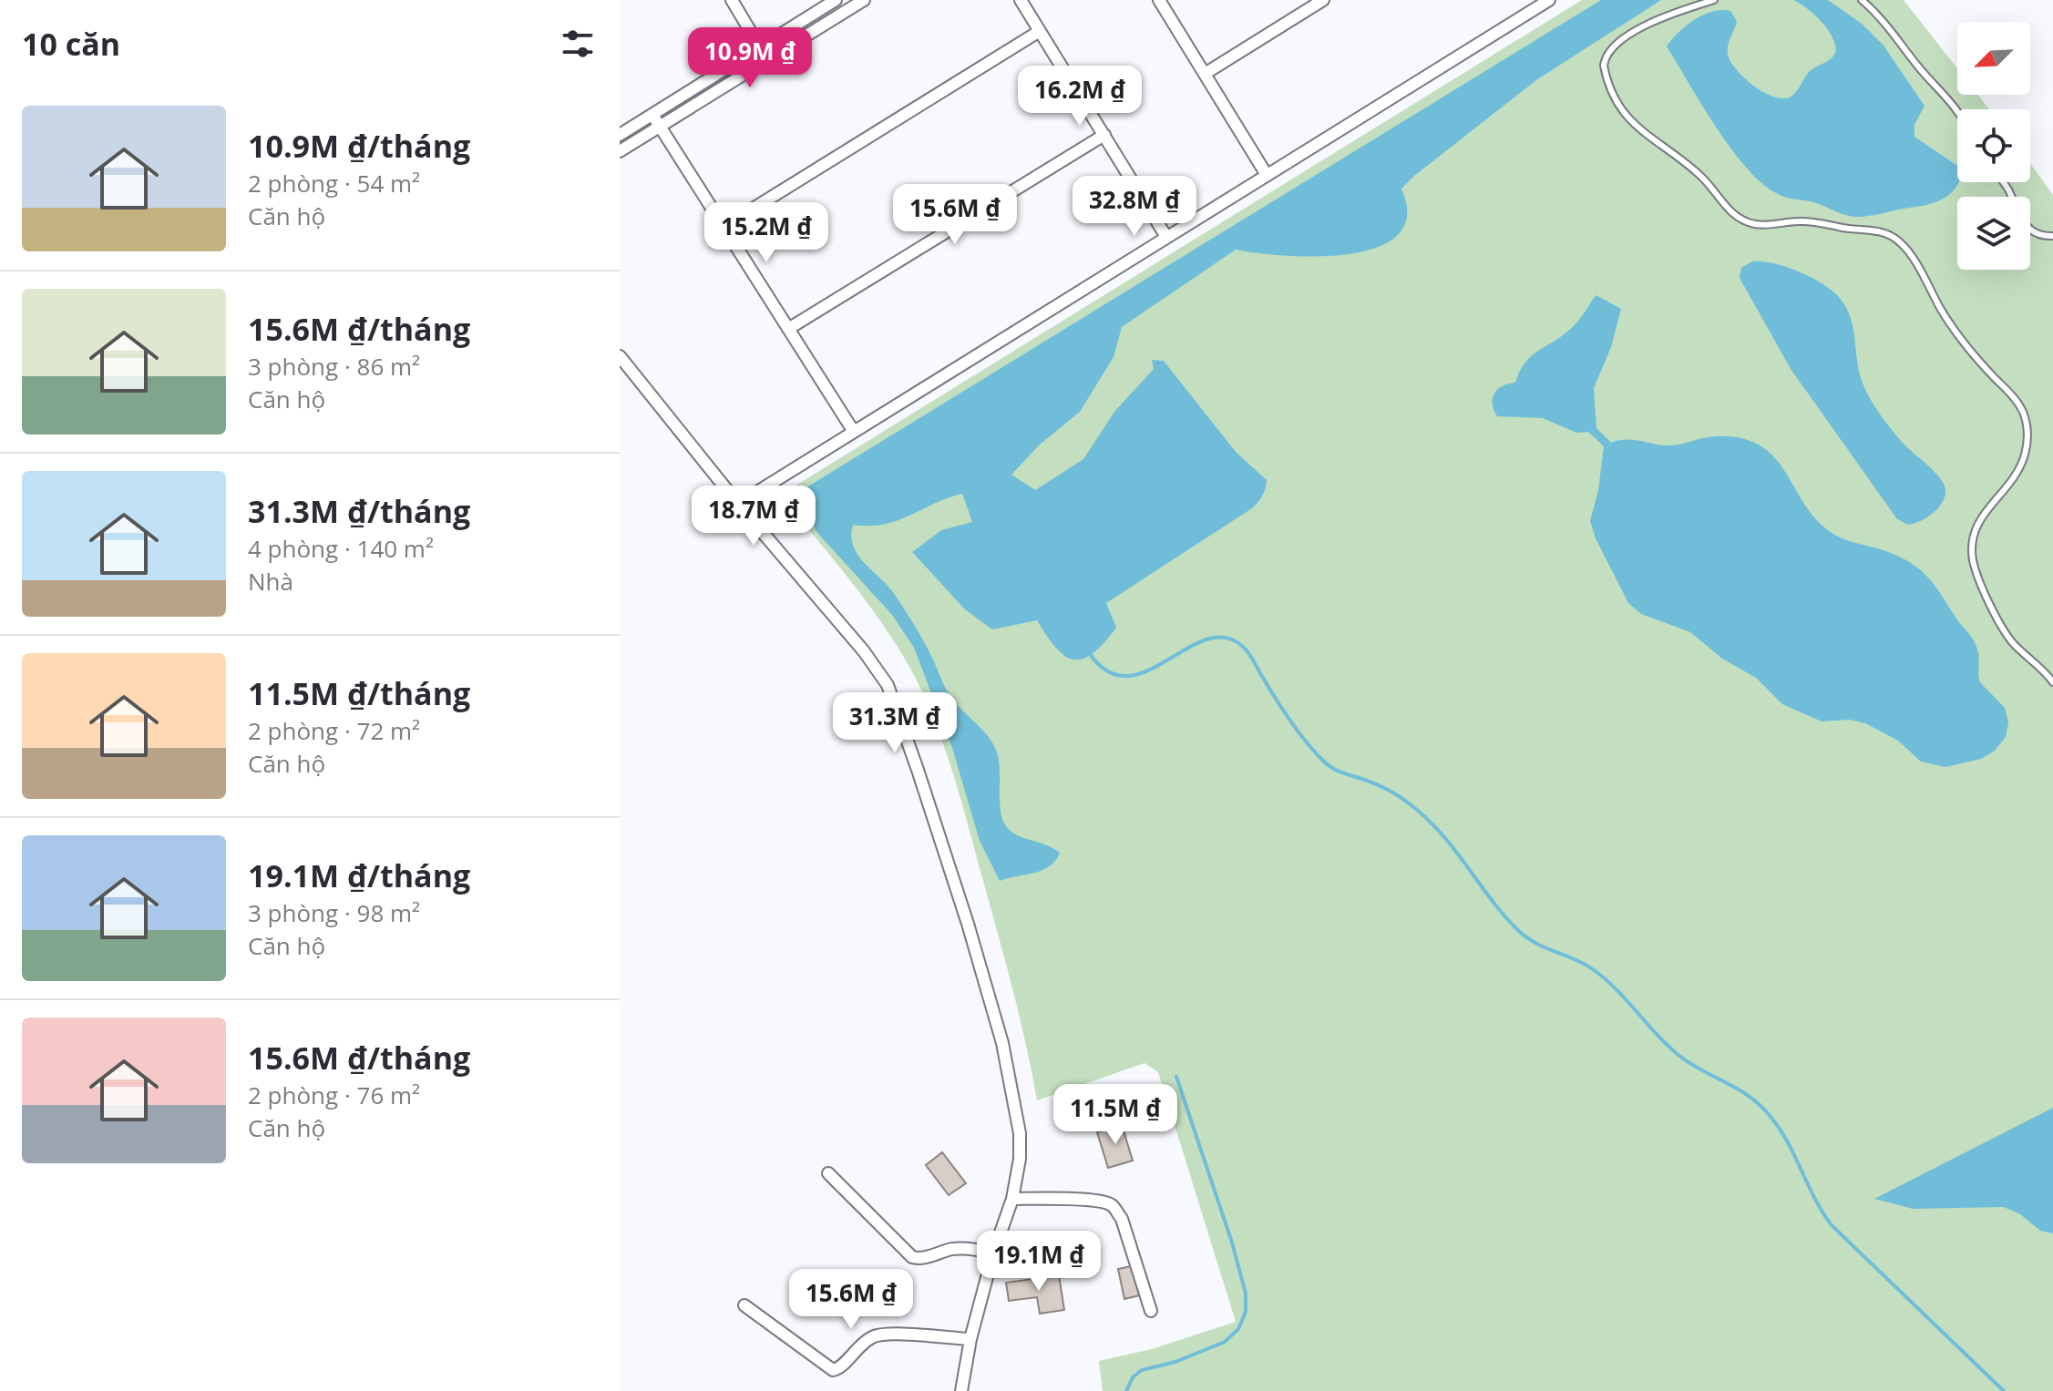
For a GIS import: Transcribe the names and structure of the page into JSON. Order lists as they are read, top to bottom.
{
  "north": "bottom left",
  "page": {
    "heading": "10 căn",
    "price": [
      "10.9M ₫",
      "16.2M ₫",
      "32.8M ₫",
      "15.6M ₫",
      "15.2M ₫",
      "18.7M ₫",
      "31.3M ₫",
      "11.5M ₫",
      "19.1M ₫",
      "15.6M ₫"
    ],
    "list": [
      {
        "name": "10.9M ₫/tháng",
        "note": "2 phòng · 54 m² · Căn hộ"
      },
      {
        "name": "15.6M ₫/tháng",
        "note": "3 phòng · 86 m² · Căn hộ"
      },
      {
        "name": "31.3M ₫/tháng",
        "note": "4 phòng · 140 m² · Nhà"
      },
      {
        "name": "11.5M ₫/tháng",
        "note": "2 phòng · 72 m² · Căn hộ"
      },
      {
        "name": "19.1M ₫/tháng",
        "note": "3 phòng · 98 m² · Căn hộ"
      },
      {
        "name": "15.6M ₫/tháng",
        "note": "2 phòng · 76 m² · Căn hộ"
      }
    ]
  }
}
